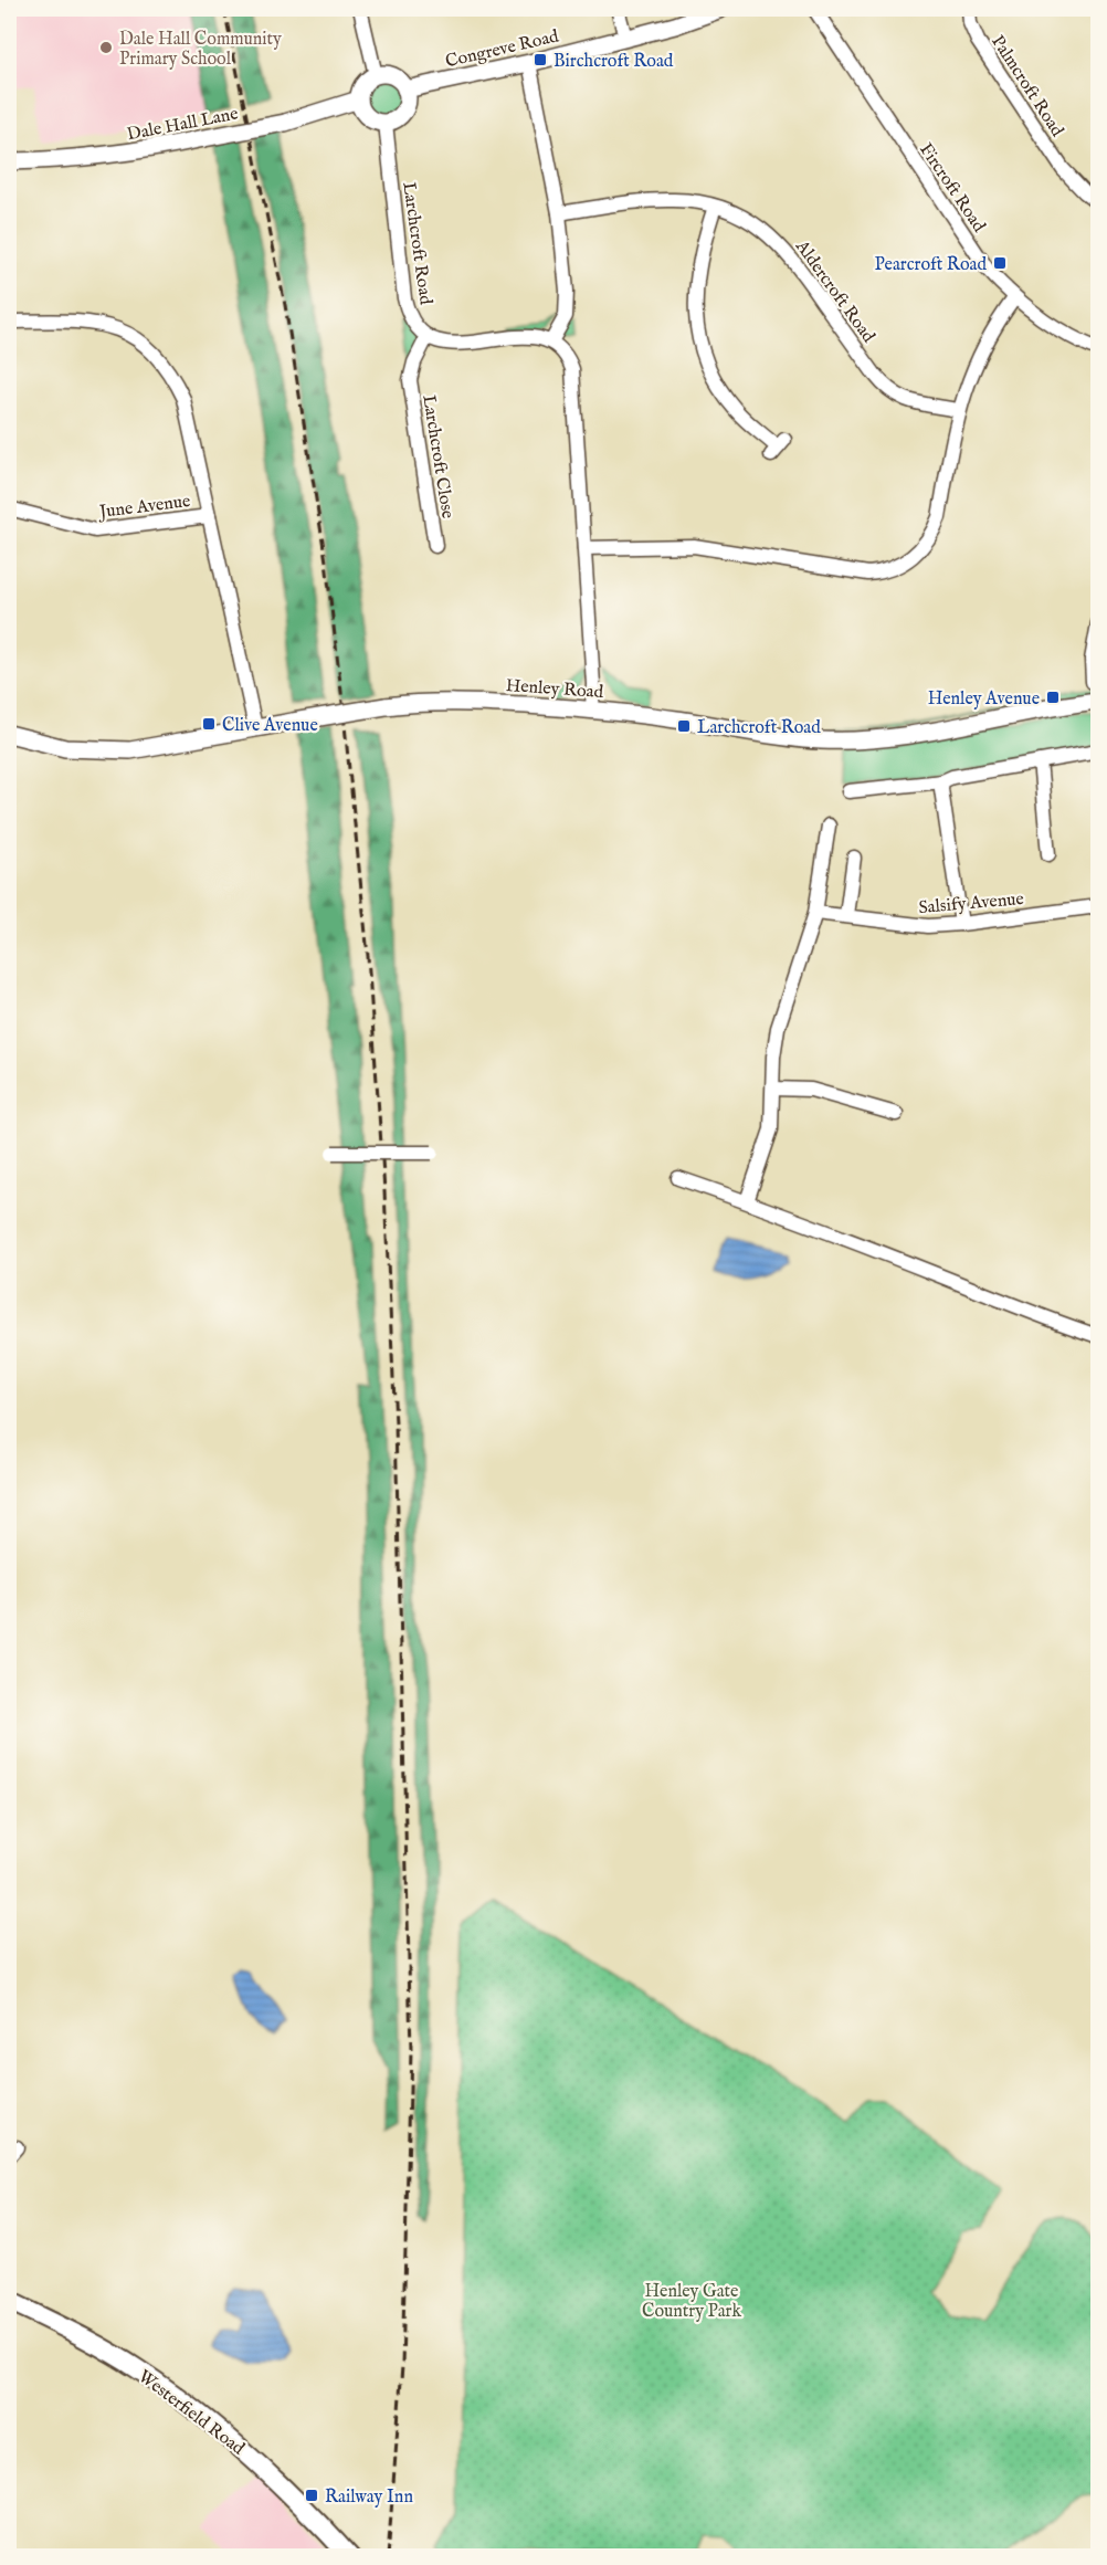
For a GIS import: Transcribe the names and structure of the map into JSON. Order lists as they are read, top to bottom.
{
  "streets": {
    "main road": ["Westerfield Road"],
    "street": [
      "Congreve Road",
      "Palmcroft Road",
      "Dale Hall Lane",
      "Fircroft Road",
      "Larchcroft Road",
      "Aldercroft Road",
      "Larchcroft Close",
      "June Avenue",
      "Henley Road",
      "Salsify Avenue"
    ]
  },
  "crossings": [
    ["Congreve Road", "Dale Hall Lane"],
    ["Congreve Road", "Larchcroft Road"],
    ["Dale Hall Lane", "Larchcroft Road"],
    ["Larchcroft Road", "Larchcroft Close"]
  ],
  "parks": ["Henley Gate Country Park"],
  "places": {
    "other": ["Dale Hall Community Primary School"],
    "transit": [
      "Birchcroft Road",
      "Pearcroft Road",
      "Henley Avenue",
      "Clive Avenue",
      "Larchcroft Road",
      "Railway Inn"
    ]
  }
}
